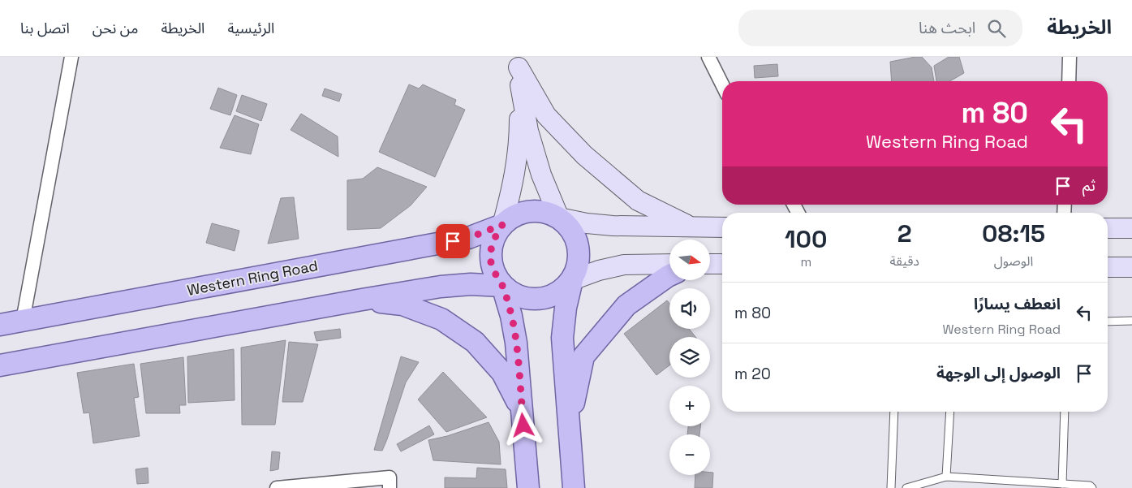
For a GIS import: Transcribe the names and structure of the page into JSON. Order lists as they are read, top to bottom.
{
  "streets": {
    "main road": ["Western Ring Road"]
  },
  "north": "right",
  "page": {
    "header": "الخريطة",
    "search": "ابحث هنا",
    "nav": [
      "الرئيسية",
      "الخريطة",
      "من نحن",
      "اتصل بنا"
    ],
    "turn": ["80 m", "Western Ring Road"],
    "then": "ثم",
    "eta": [
      "08:15",
      "الوصول",
      "2",
      "دقيقة",
      "100",
      "m"
    ],
    "map_buttons": ["+", "−"],
    "list": [
      {
        "name": "انعطف يسارًا",
        "note": "Western Ring Road",
        "value": "80 m"
      },
      {
        "name": "الوصول إلى الوجهة",
        "value": "20 m"
      }
    ]
  }
}
